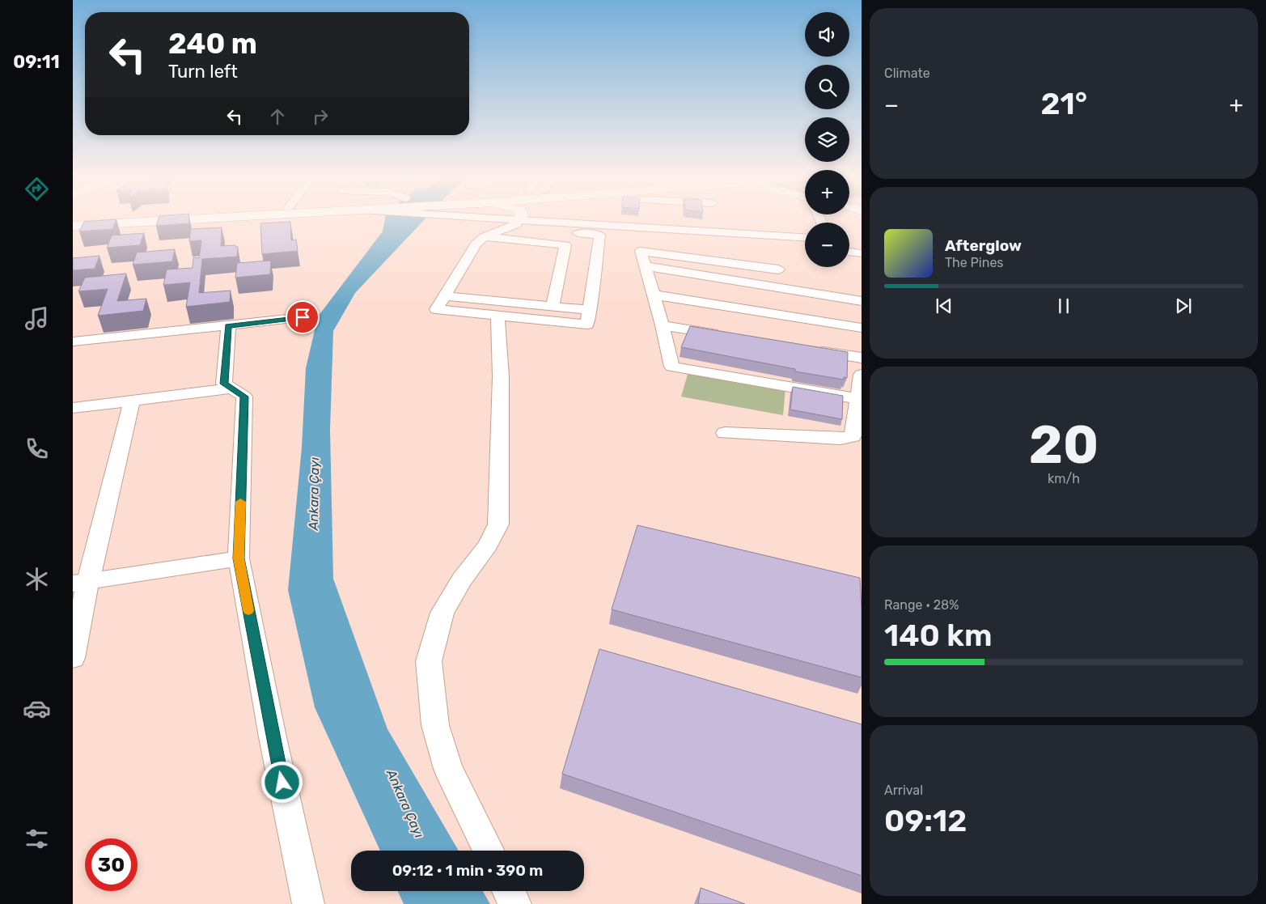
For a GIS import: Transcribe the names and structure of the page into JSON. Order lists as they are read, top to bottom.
{
  "water": ["Ankara Çayı"],
  "page": {
    "tabs": "09:11",
    "tile": [
      "Climate",
      ["20", "km/h"],
      ["Range · 28%", "140 km"],
      ["Arrival", "09:12"]
    ],
    "map_buttons": ["+", "−"],
    "turn": ["240 m", "Turn left"],
    "heat": ["−", "21°", "+"],
    "song": ["Afterglow", "The Pines"],
    "limit": "30",
    "trip": "09:12 · 1 min · 390 m"
  }
}
